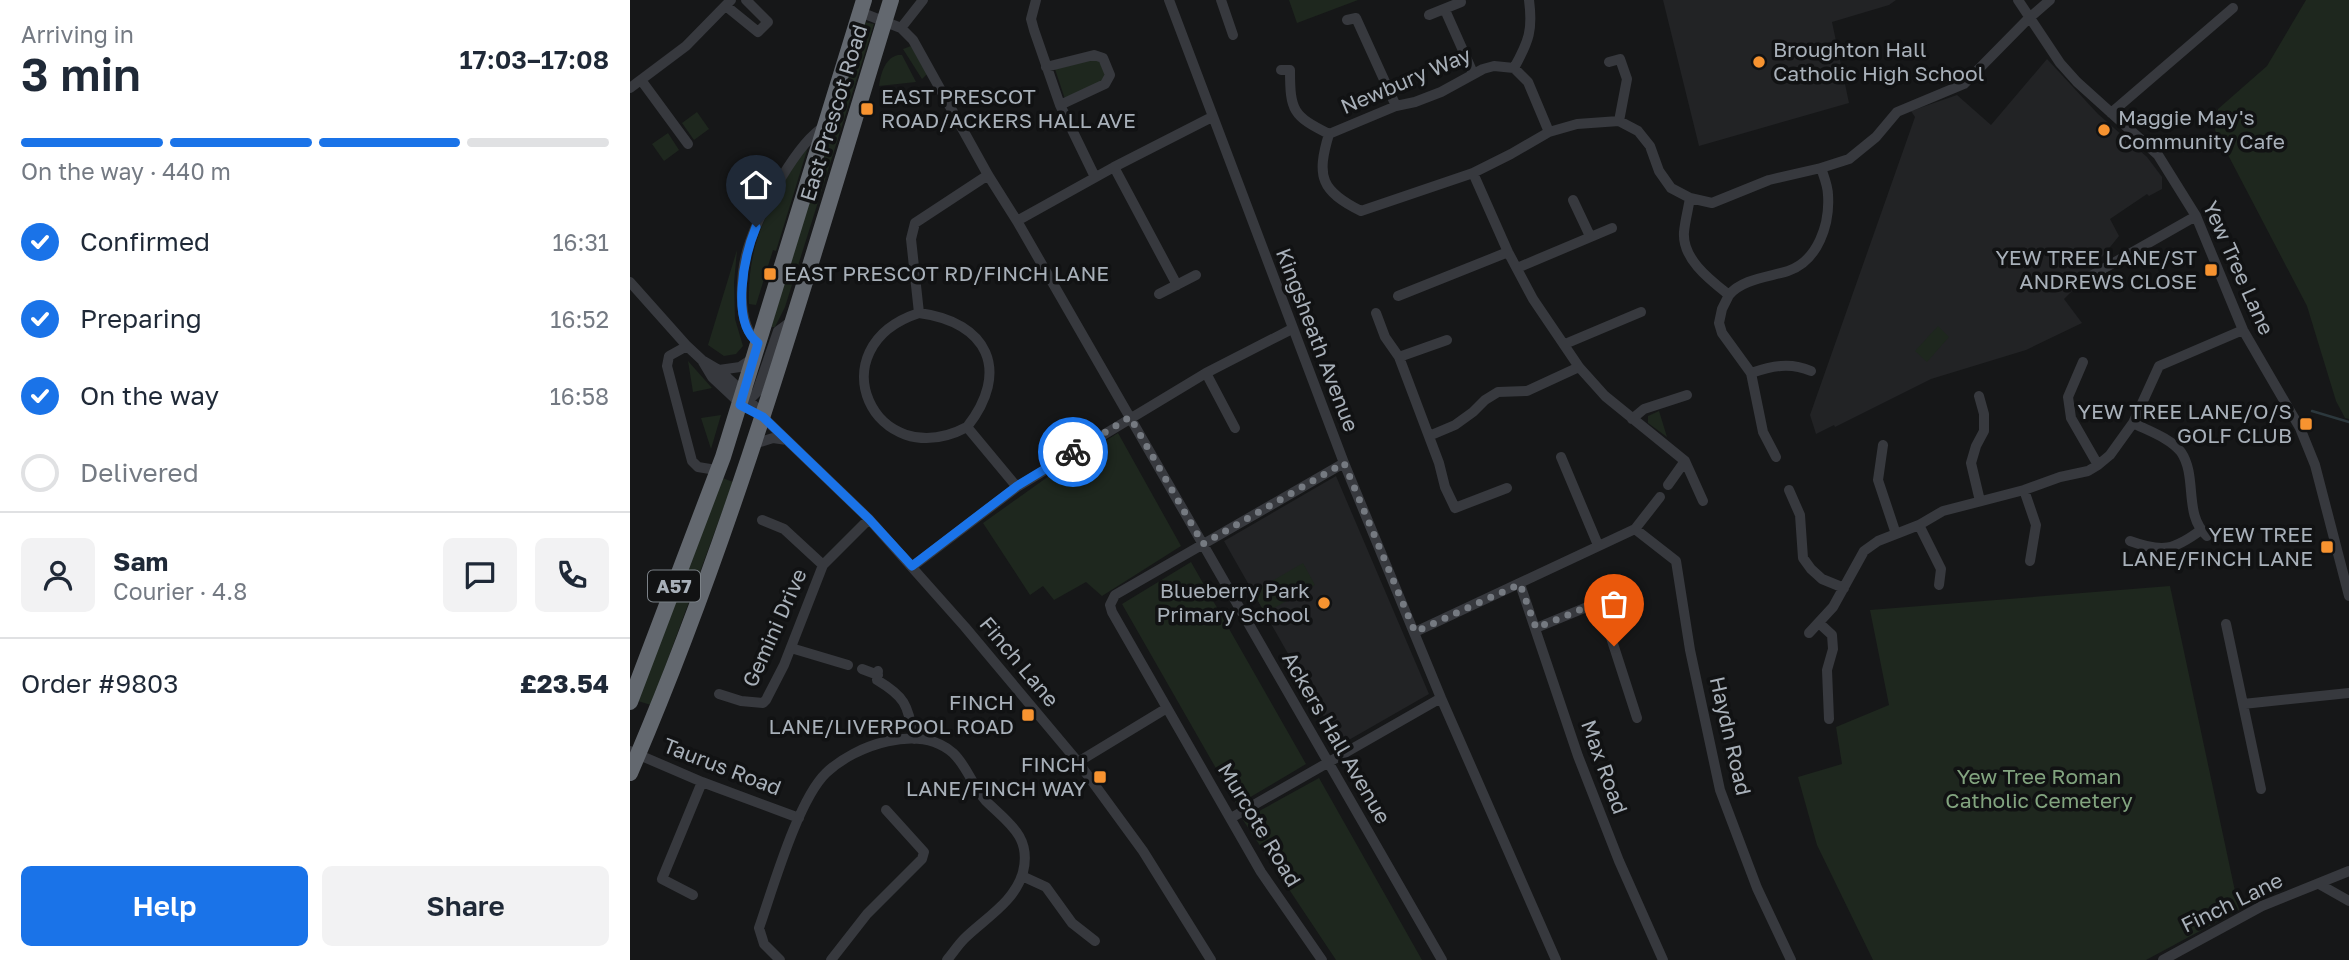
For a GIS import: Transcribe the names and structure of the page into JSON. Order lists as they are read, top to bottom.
{
  "streets": {
    "highway": ["East Prescot Road", "A57"],
    "street": [
      "Newbury Way",
      "Yew Tree Lane",
      "Kingsheath Avenue",
      "Gemini Drive",
      "Finch Lane",
      "Haydn Road",
      "Ackers Hall Avenue",
      "Taurus Road",
      "Max Road",
      "Murcote Road"
    ]
  },
  "crossings": [
    ["East Prescot Road", "Finch Lane"],
    ["East Prescot Road", "Ackers Hall Avenue"],
    ["East Prescot Road", "Taurus Road"],
    ["Gemini Drive", "Finch Lane"],
    ["Ackers Hall Avenue", "Murcote Road"]
  ],
  "parks": ["Yew Tree Roman Catholic Cemetery"],
  "places": {
    "other": ["Broughton Hall Catholic High School", "Maggie May's Community Cafe", "Blueberry Park Primary School"],
    "transit": [
      "EAST PRESCOT ROAD/ACKERS HALL AVE",
      "YEW TREE LANE/ST ANDREWS CLOSE",
      "EAST PRESCOT RD/FINCH LANE",
      "YEW TREE LANE/O/S GOLF CLUB",
      "YEW TREE LANE/FINCH LANE",
      "FINCH LANE/LIVERPOOL ROAD",
      "FINCH LANE/FINCH WAY"
    ]
  },
  "page": {
    "heading": ["3 min", "Arriving in", "17:03–17:08"],
    "panel": [
      "Sam",
      "Courier · 4.8",
      "Order #9803",
      "£23.54"
    ],
    "bar": "On the way · 440 m",
    "list": [
      ["Confirmed", "16:31"],
      ["Preparing", "16:52"],
      ["On the way", "16:58"],
      "Delivered"
    ],
    "buttons": ["Help", "Share"]
  }
}
